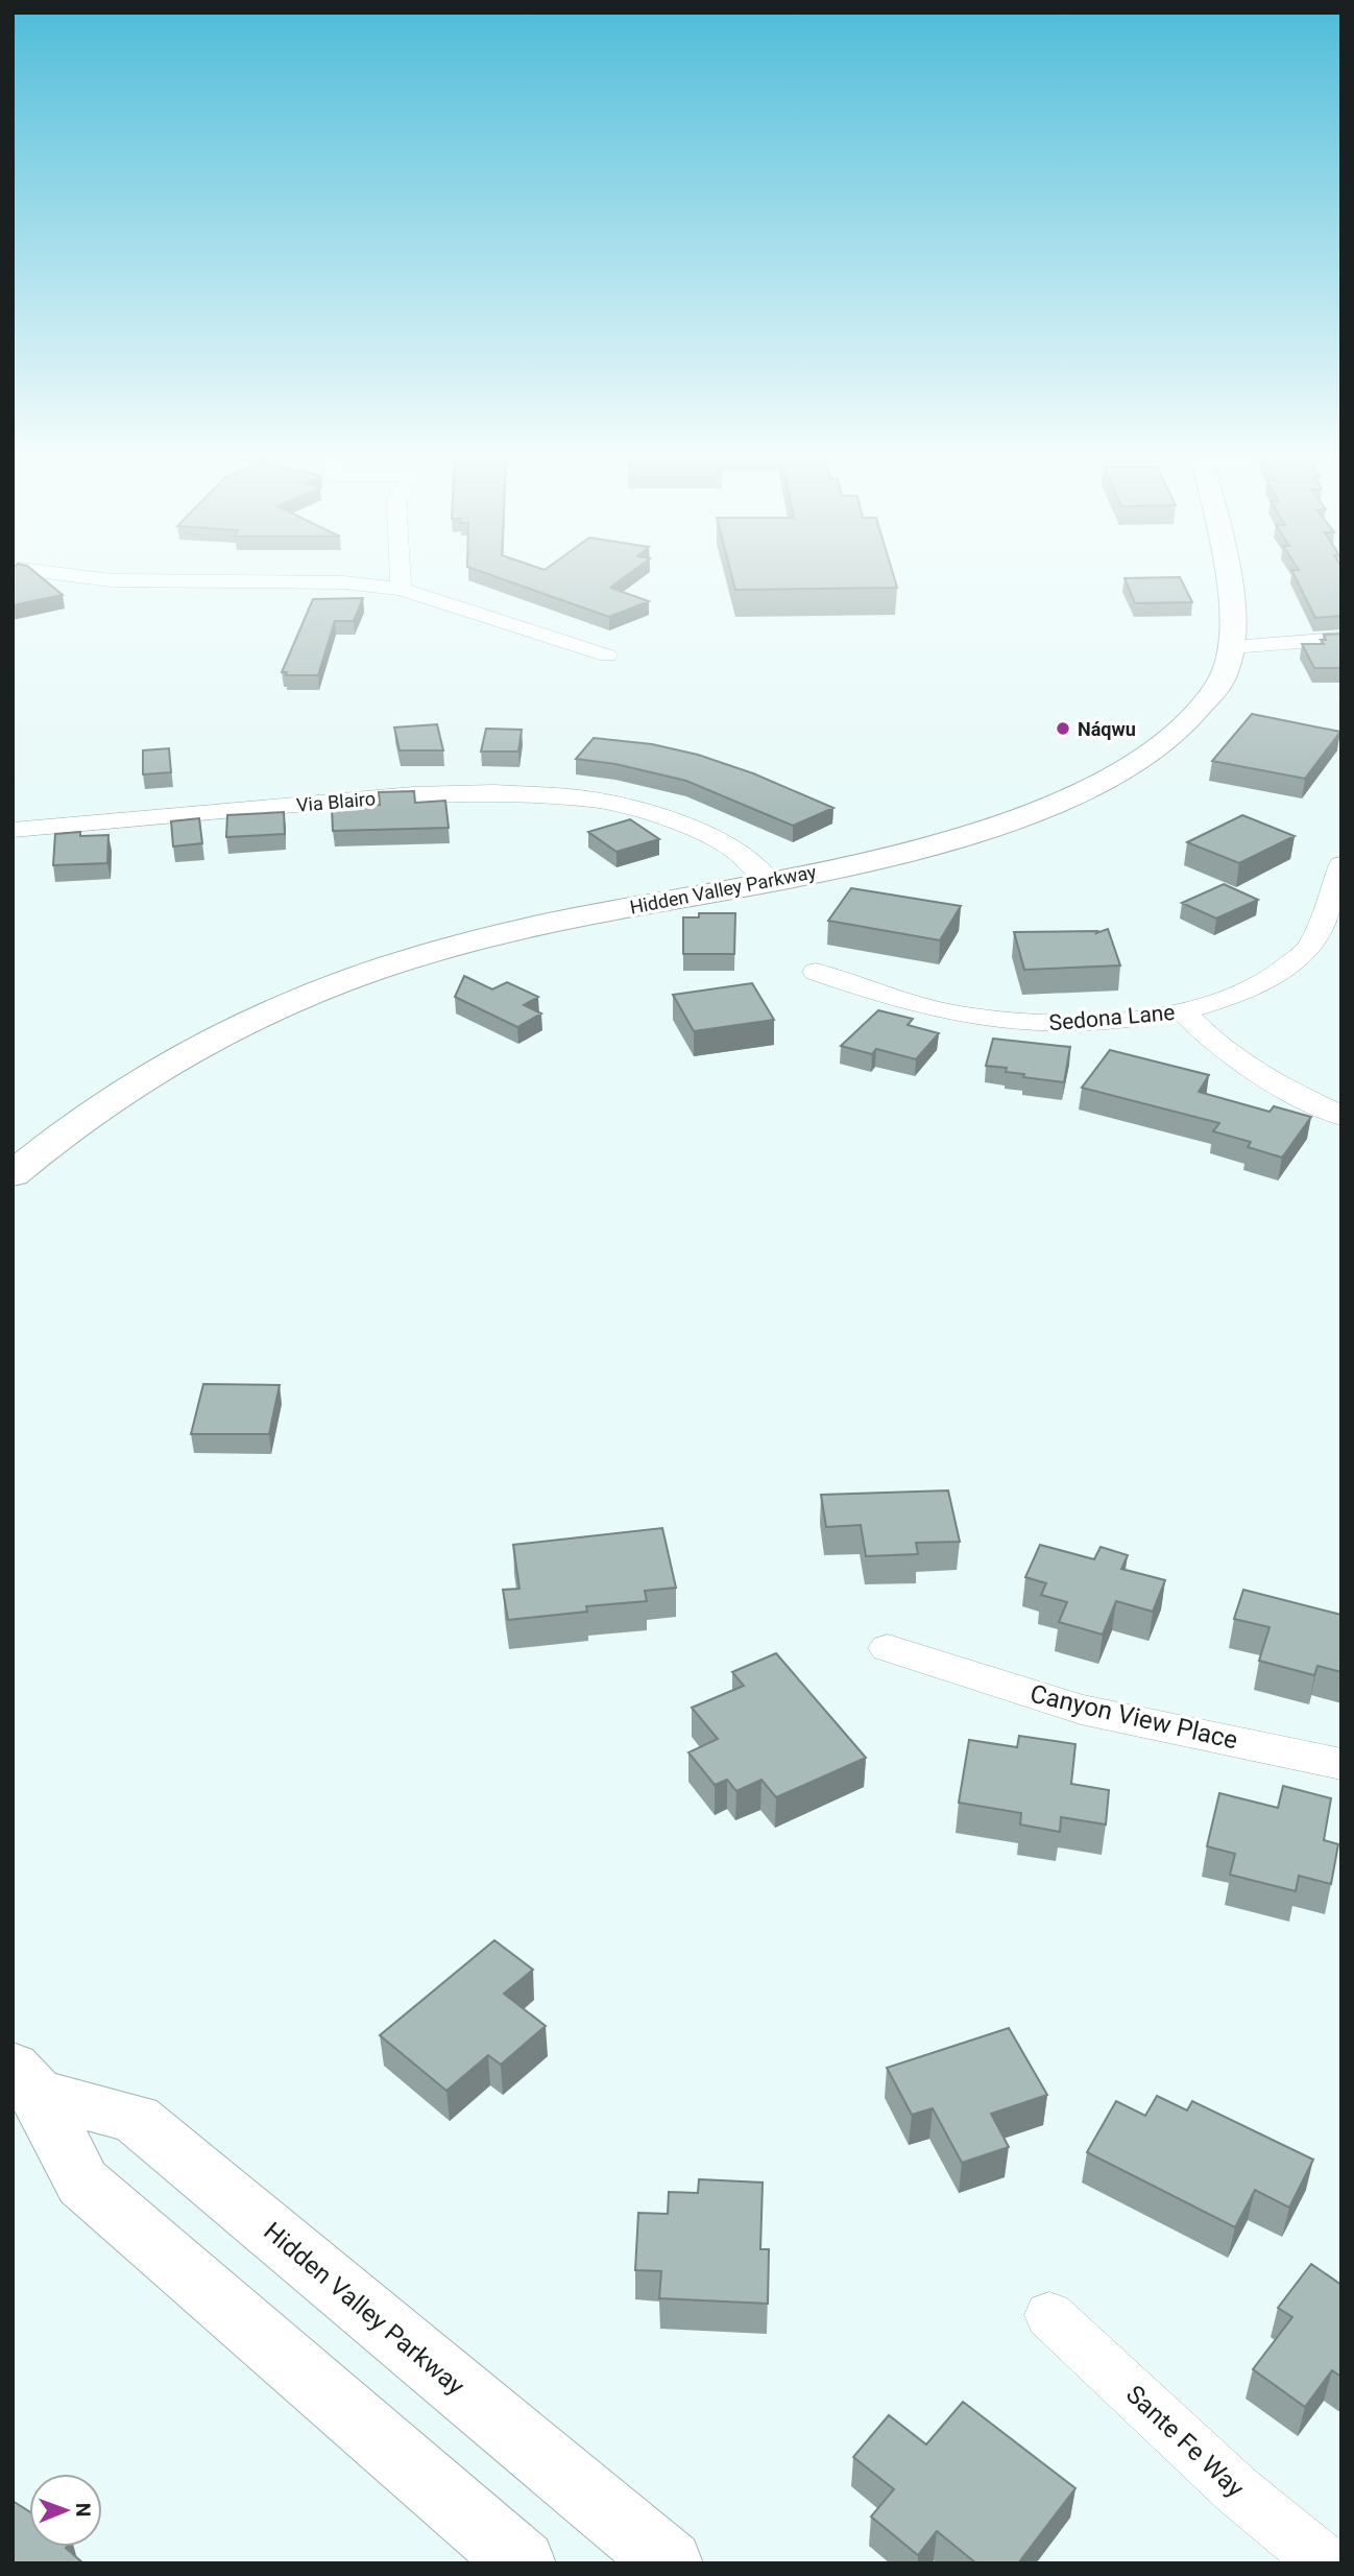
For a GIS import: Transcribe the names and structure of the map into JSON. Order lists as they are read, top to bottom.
{
  "streets": {
    "main road": ["Hidden Valley Parkway"],
    "street": [
      "Via Blairo",
      "Sedona Lane",
      "Canyon View Place",
      "Sante Fe Way"
    ]
  },
  "crossings": [
    ["Via Blairo", "Hidden Valley Parkway"]
  ],
  "places": ["Náqwu"],
  "north": "right"
}
